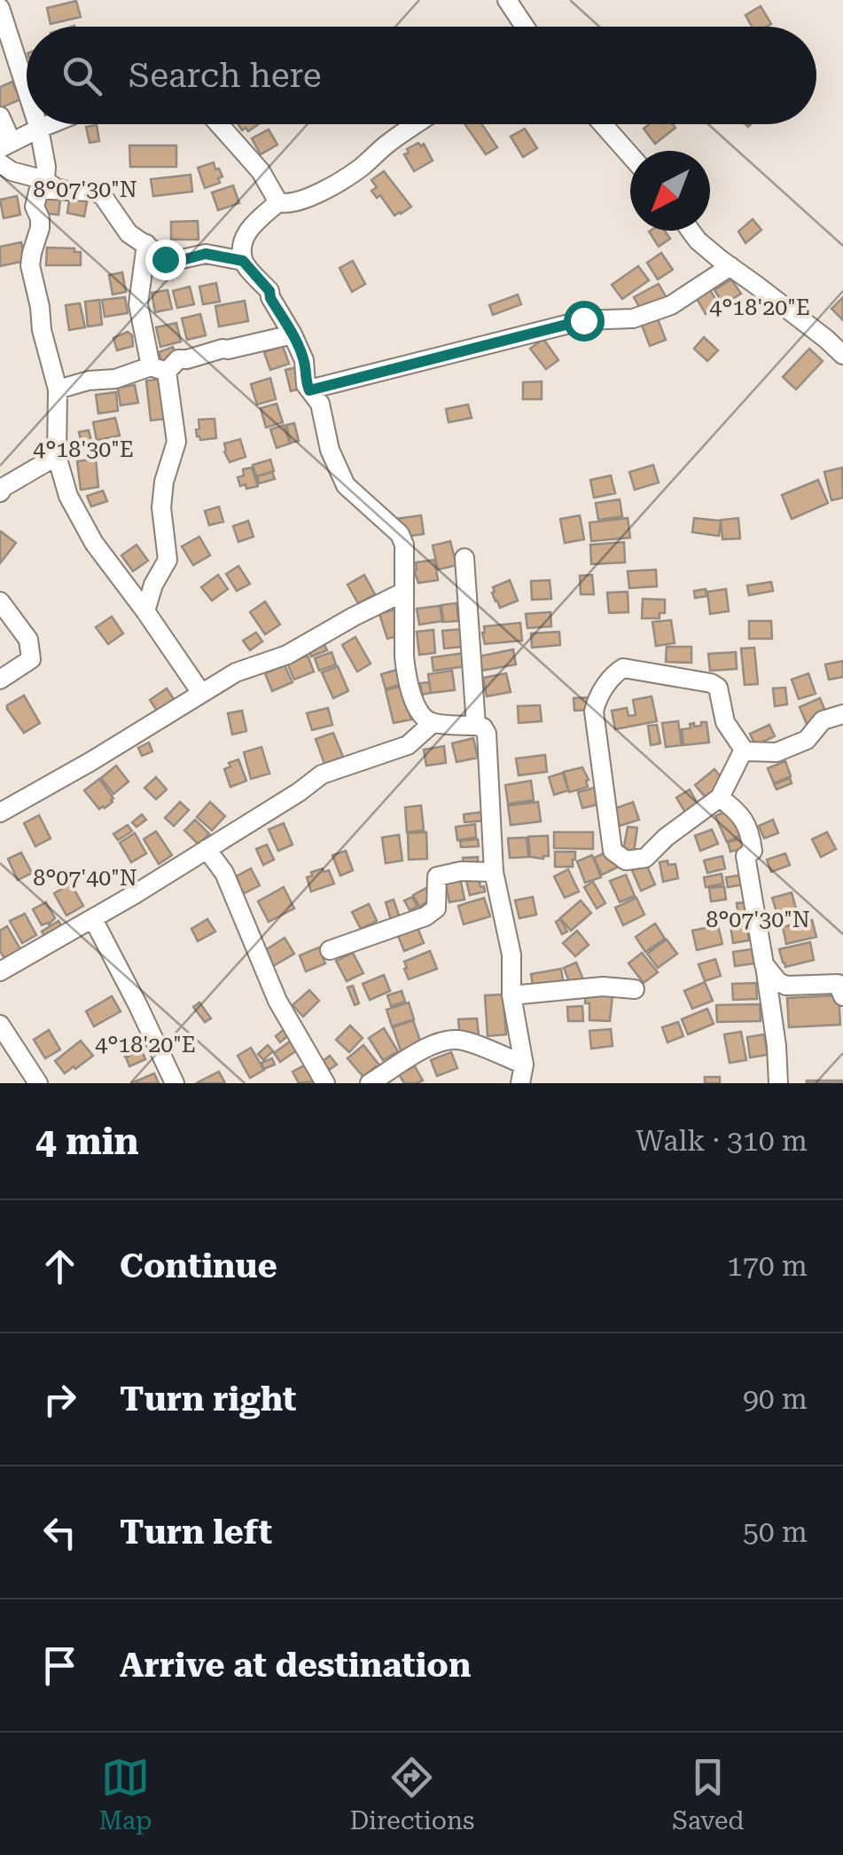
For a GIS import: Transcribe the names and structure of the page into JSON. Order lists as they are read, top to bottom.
{
  "north": "bottom left",
  "page": {
    "search": "Search here",
    "heading": ["4 min", "Walk · 310 m"],
    "list": [
      ["Continue", "170 m"],
      ["Turn right", "90 m"],
      ["Turn left", "50 m"],
      "Arrive at destination"
    ],
    "nav": ["Map", "Directions", "Saved"]
  },
  "coordinates": [
    "8°07'30\"N",
    "4°18'20\"E",
    "4°18'30\"E",
    "8°07'40\"N"
  ]
}
